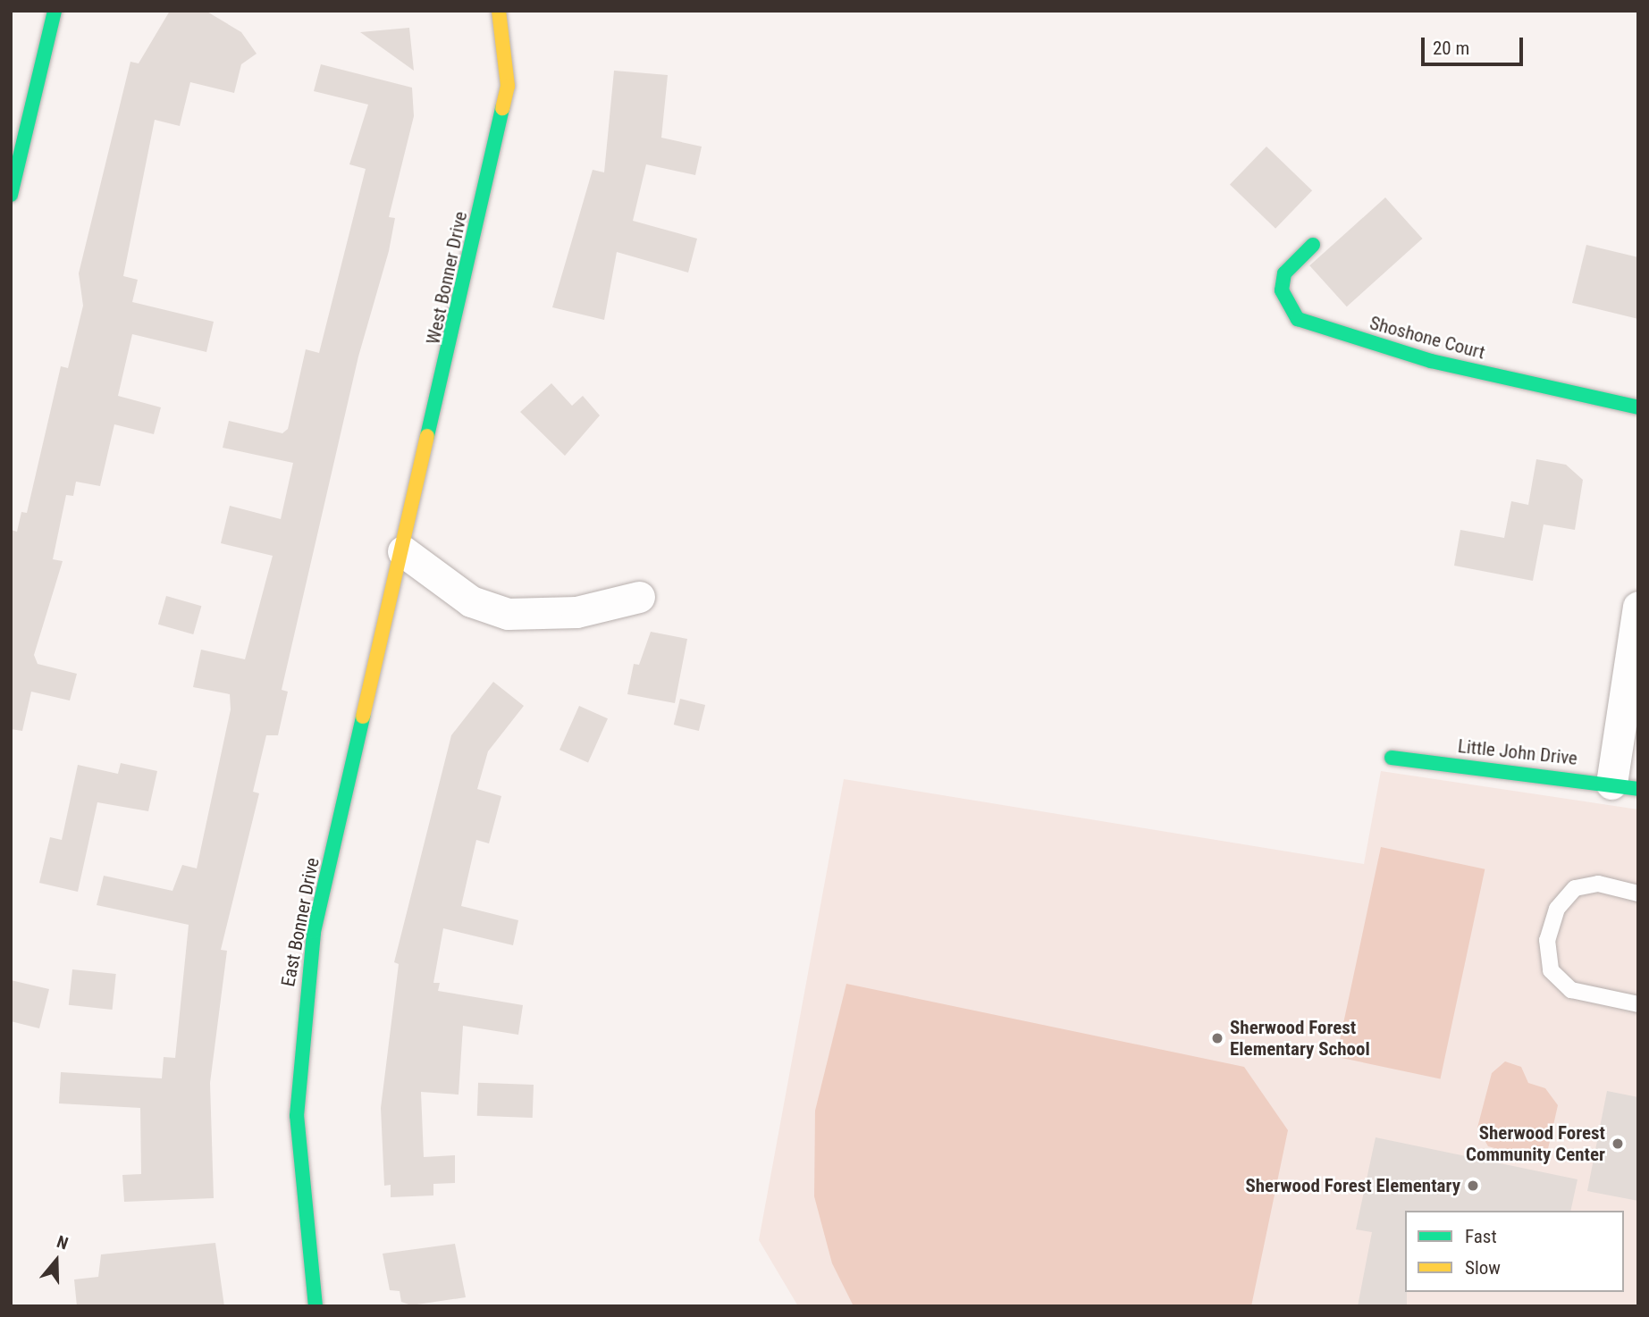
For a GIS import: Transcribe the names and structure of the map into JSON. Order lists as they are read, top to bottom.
{
  "streets": {
    "street": [
      "West Bonner Drive",
      "Shoshone Court",
      "Little John Drive",
      "East Bonner Drive"
    ]
  },
  "crossings": [
    ["West Bonner Drive", "East Bonner Drive"]
  ],
  "places": ["Sherwood Forest Elementary School", "Sherwood Forest Community Center", "Sherwood Forest Elementary"],
  "legend": ["Fast", "Slow"],
  "scale_bar": "20 m",
  "north": "top"
}
